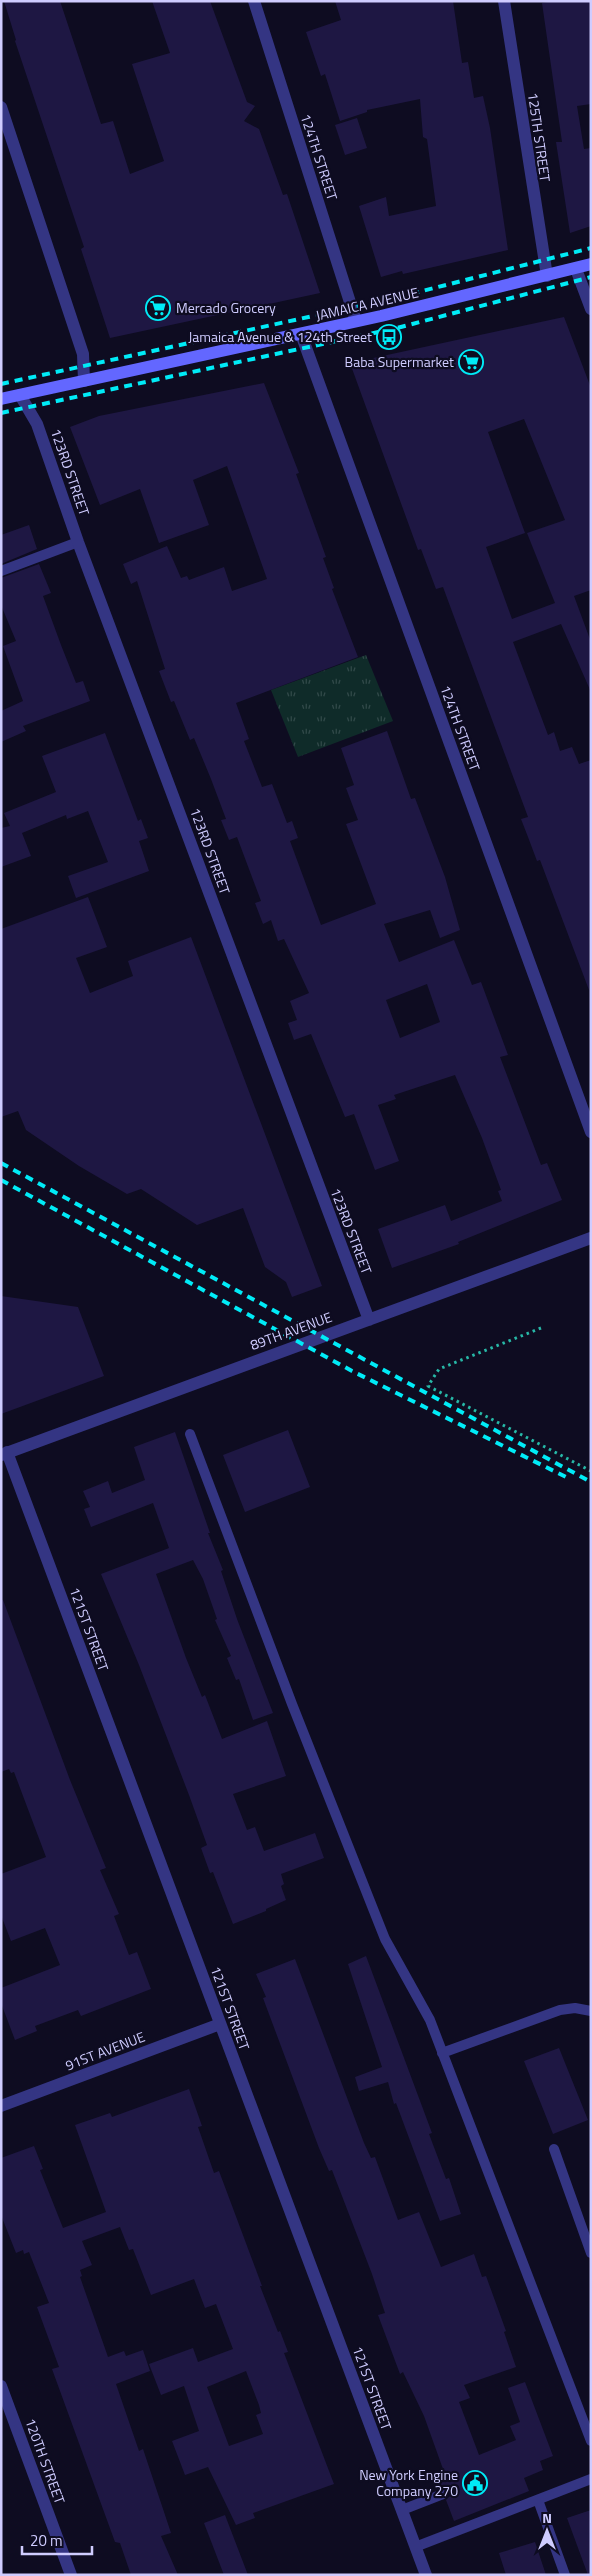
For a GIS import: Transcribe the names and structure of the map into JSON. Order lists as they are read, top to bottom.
{
  "streets": {
    "main road": ["JAMAICA AVENUE"],
    "street": [
      "125TH STREET",
      "124TH STREET",
      "123RD STREET",
      "89TH AVENUE",
      "121ST STREET",
      "91ST AVENUE",
      "120TH STREET"
    ]
  },
  "crossings": [
    ["125TH STREET", "JAMAICA AVENUE"],
    ["124TH STREET", "JAMAICA AVENUE"],
    ["JAMAICA AVENUE", "123RD STREET"],
    ["123RD STREET", "89TH AVENUE"],
    ["89TH AVENUE", "121ST STREET"],
    ["121ST STREET", "91ST AVENUE"]
  ],
  "places": {
    "supermarket": ["Mercado Grocery", "Baba Supermarket"],
    "bus stop": ["Jamaica Avenue & 124th Street"],
    "public building": ["New York Engine Company 270"]
  },
  "scale_bar": "20 m",
  "north": "top"
}
